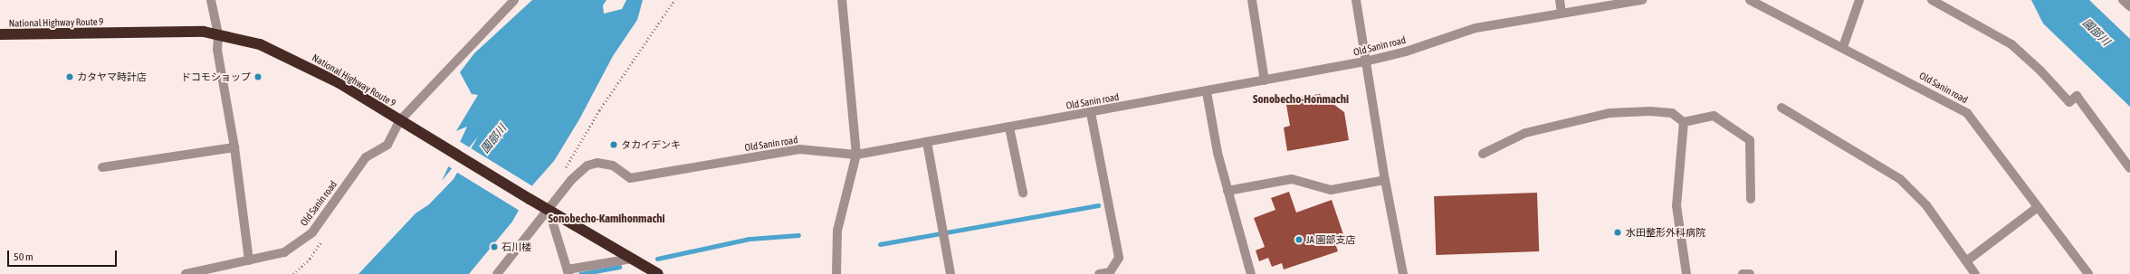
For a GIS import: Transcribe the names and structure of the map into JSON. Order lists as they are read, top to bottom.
{
  "streets": {
    "highway": ["National Highway Route 9"],
    "street": ["Old Sanin road"]
  },
  "crossings": [
    ["National Highway Route 9", "Old Sanin road"]
  ],
  "districts": ["Sonobecho-Honmachi", "Sonobecho-Kamihonmachi"],
  "water": ["園部川"],
  "places": [
    "カタヤマ時計店",
    "ドコモショップ",
    "タカイデンキ",
    "水田整形外科病院",
    "JA 園部支店",
    "石川楼"
  ],
  "scale_bar": "50 m"
}
